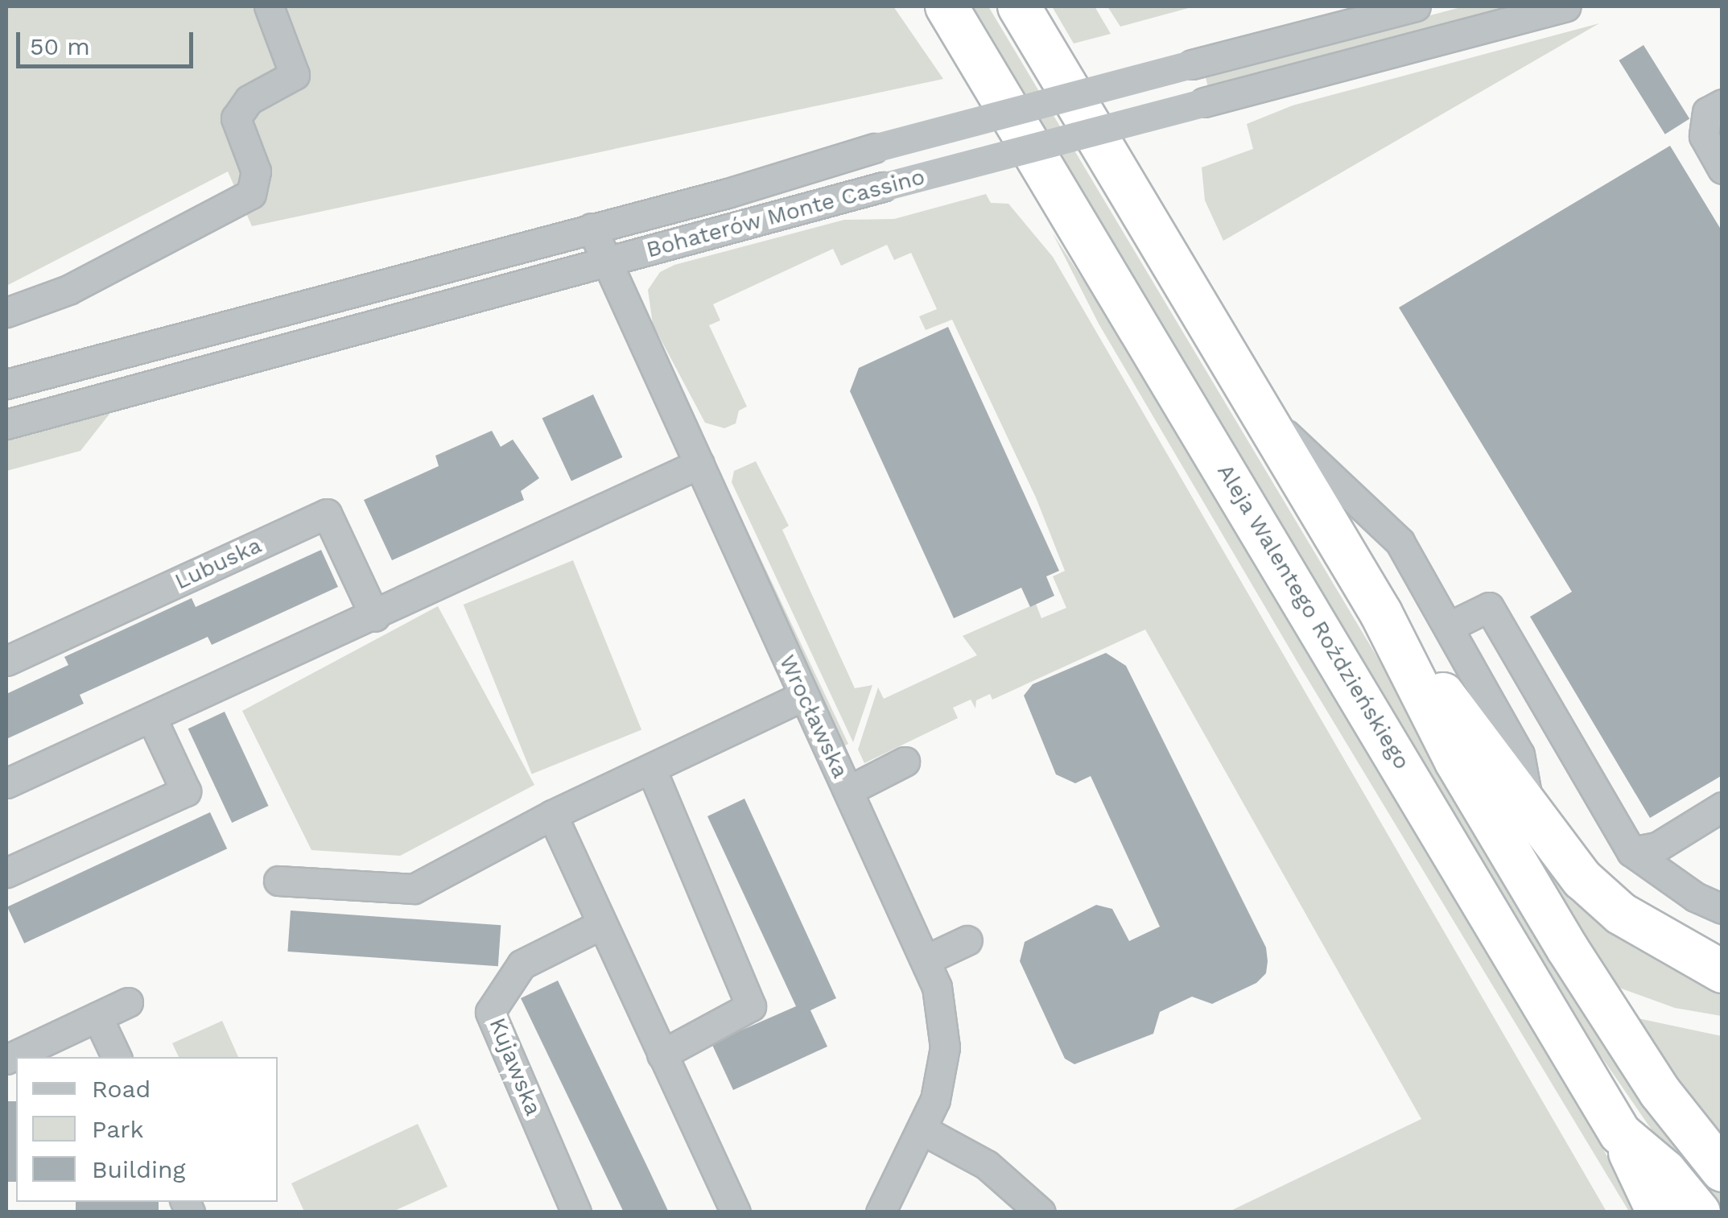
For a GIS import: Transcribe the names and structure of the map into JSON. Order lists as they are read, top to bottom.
{
  "streets": {
    "highway": ["Aleja Walentego Roździeńskiego"],
    "street": [
      "Bohaterów Monte Cassino",
      "Lubuska",
      "Wrocławska",
      "Kujawska"
    ]
  },
  "crossings": [
    ["Bohaterów Monte Cassino", "Wrocławska"]
  ],
  "legend": ["Road", "Park", "Building"],
  "scale_bar": "50 m"
}
